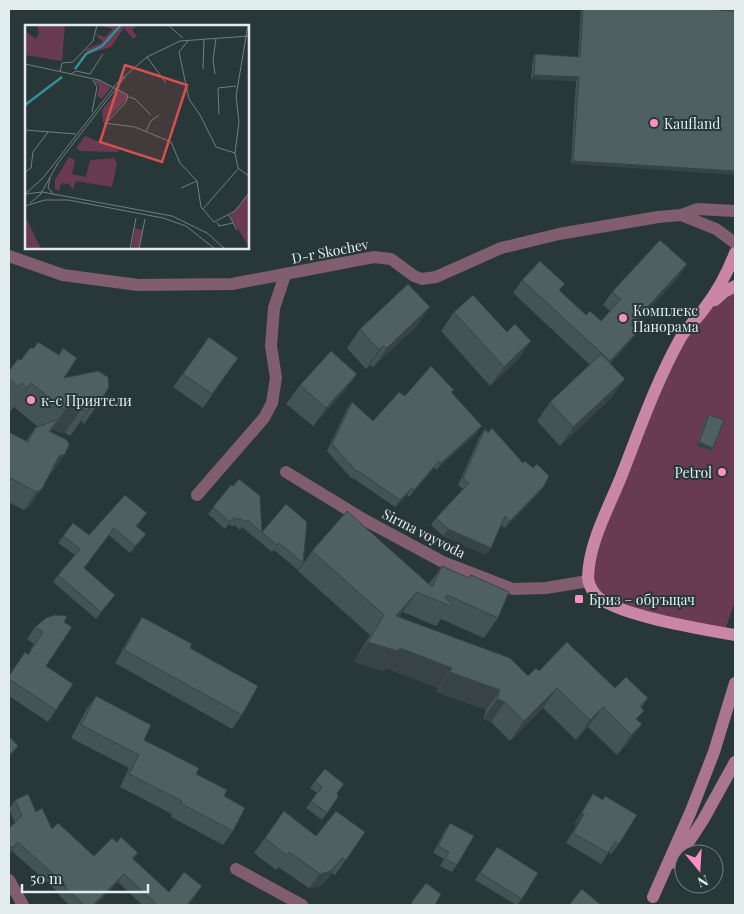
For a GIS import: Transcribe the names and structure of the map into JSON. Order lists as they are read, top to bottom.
{
  "streets": {
    "street": ["D-r Skochev", "Sirma voyvoda"]
  },
  "places": {
    "other": [
      "Kaufland",
      "Комплекс Панорама",
      "к-с Приятели",
      "Petrol"
    ],
    "transit": ["Бриз – обръщач"]
  },
  "scale_bar": "50 m",
  "north": "bottom"
}
